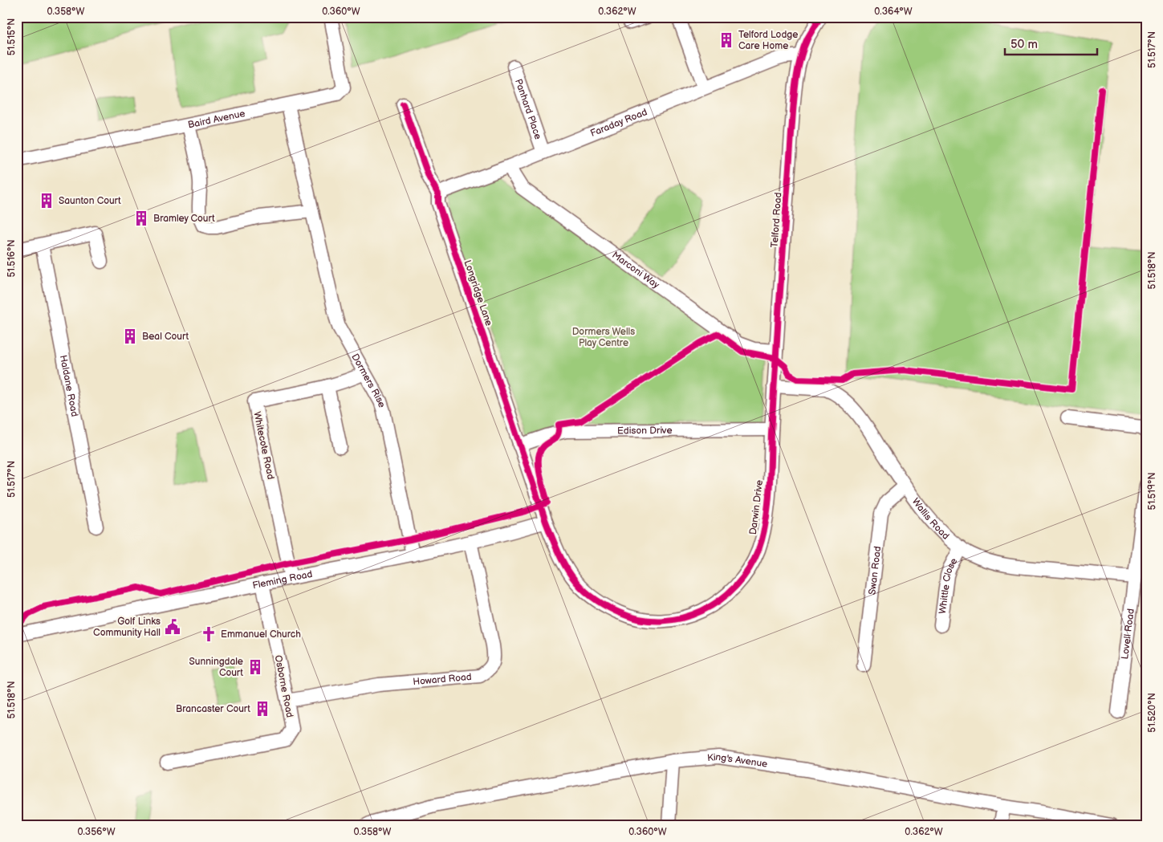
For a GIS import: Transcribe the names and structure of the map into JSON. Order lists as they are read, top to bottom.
{
  "streets": {
    "street": [
      "Panhard Place",
      "Baird Avenue",
      "Faraday Road",
      "Telford Road",
      "Marconi Way",
      "Longridge Lane",
      "Dormers Rise",
      "Haldane Road",
      "Edison Drive",
      "Whitecote Road",
      "Darwin Drive",
      "Wallis Road",
      "Swan Road",
      "Fleming Road",
      "Whittle Close",
      "Lovell Road",
      "Howard Road",
      "Osborne Road",
      "King's Avenue"
    ]
  },
  "crossings": [
    ["Panhard Place", "Faraday Road"],
    ["Baird Avenue", "Dormers Rise"],
    ["Faraday Road", "Telford Road"],
    ["Faraday Road", "Marconi Way"],
    ["Faraday Road", "Longridge Lane"],
    ["Telford Road", "Marconi Way"],
    ["Telford Road", "Edison Drive"],
    ["Telford Road", "Darwin Drive"],
    ["Telford Road", "Wallis Road"],
    ["Longridge Lane", "Edison Drive"],
    ["Longridge Lane", "Darwin Drive"],
    ["Dormers Rise", "Whitecote Road"],
    ["Dormers Rise", "Fleming Road"],
    ["Edison Drive", "Darwin Drive"],
    ["Whitecote Road", "Fleming Road"],
    ["Darwin Drive", "Fleming Road"],
    ["Wallis Road", "Swan Road"],
    ["Wallis Road", "Whittle Close"],
    ["Wallis Road", "Lovell Road"],
    ["Fleming Road", "Howard Road"],
    ["Fleming Road", "Osborne Road"],
    ["Howard Road", "Osborne Road"]
  ],
  "parks": ["Dormers Wells Play Centre"],
  "places": {
    "building": [
      "Telford Lodge Care Home",
      "Saunton Court",
      "Bramley Court",
      "Beal Court",
      "Sunningdale Court",
      "Brancaster Court"
    ],
    "public building": ["Golf Links Community Hall"],
    "church": ["Emmanuel Church"]
  },
  "scale_bar": "50 m",
  "coordinates": [
    "0.358°W",
    "0.360°W",
    "0.362°W",
    "0.364°W",
    "51.515°N",
    "51.517°N",
    "51.516°N",
    "51.518°N",
    "51.519°N",
    "51.520°N",
    "0.356°W"
  ]
}
